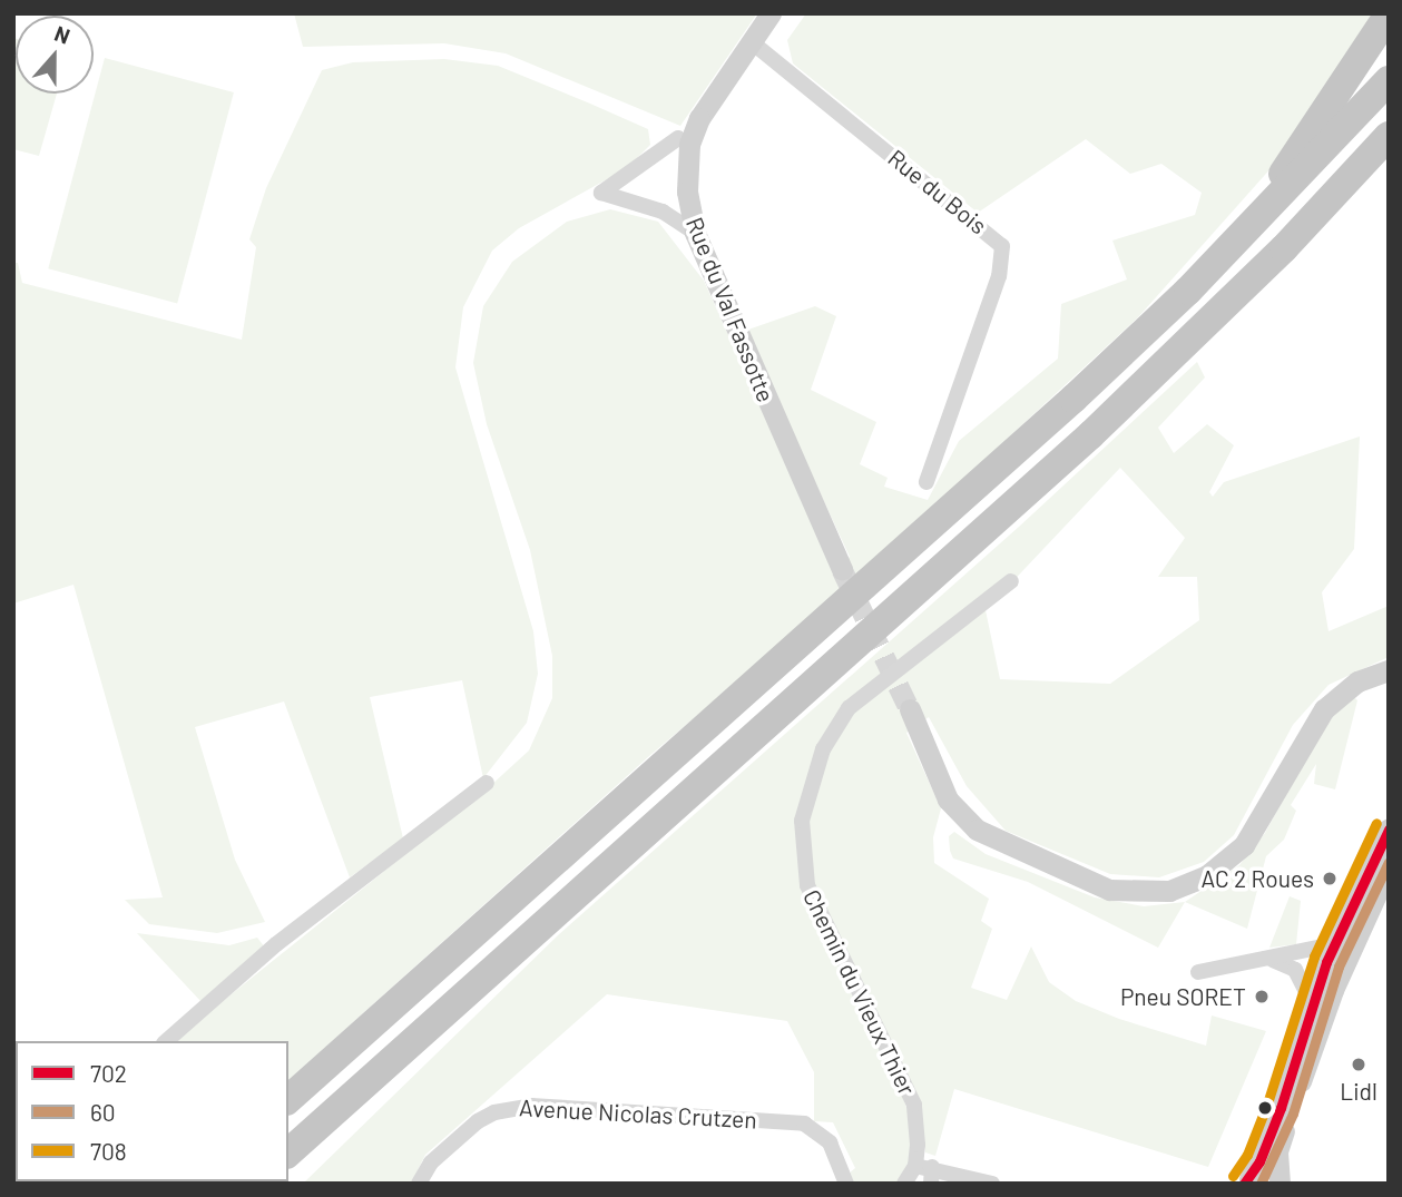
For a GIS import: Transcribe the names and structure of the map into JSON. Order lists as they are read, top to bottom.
{
  "streets": {
    "street": [
      "Rue du Bois",
      "Rue du Val Fassotte",
      "Chemin du Vieux Thier",
      "Avenue Nicolas Crutzen"
    ]
  },
  "crossings": [
    ["Rue du Bois", "Rue du Val Fassotte"]
  ],
  "places": ["AC 2 Roues", "Pneu SORET", "Lidl"],
  "lines": ["transit line 708", "transit line 702", "transit line 60"],
  "legend": ["702", "60", "708"],
  "north": "top"
}
